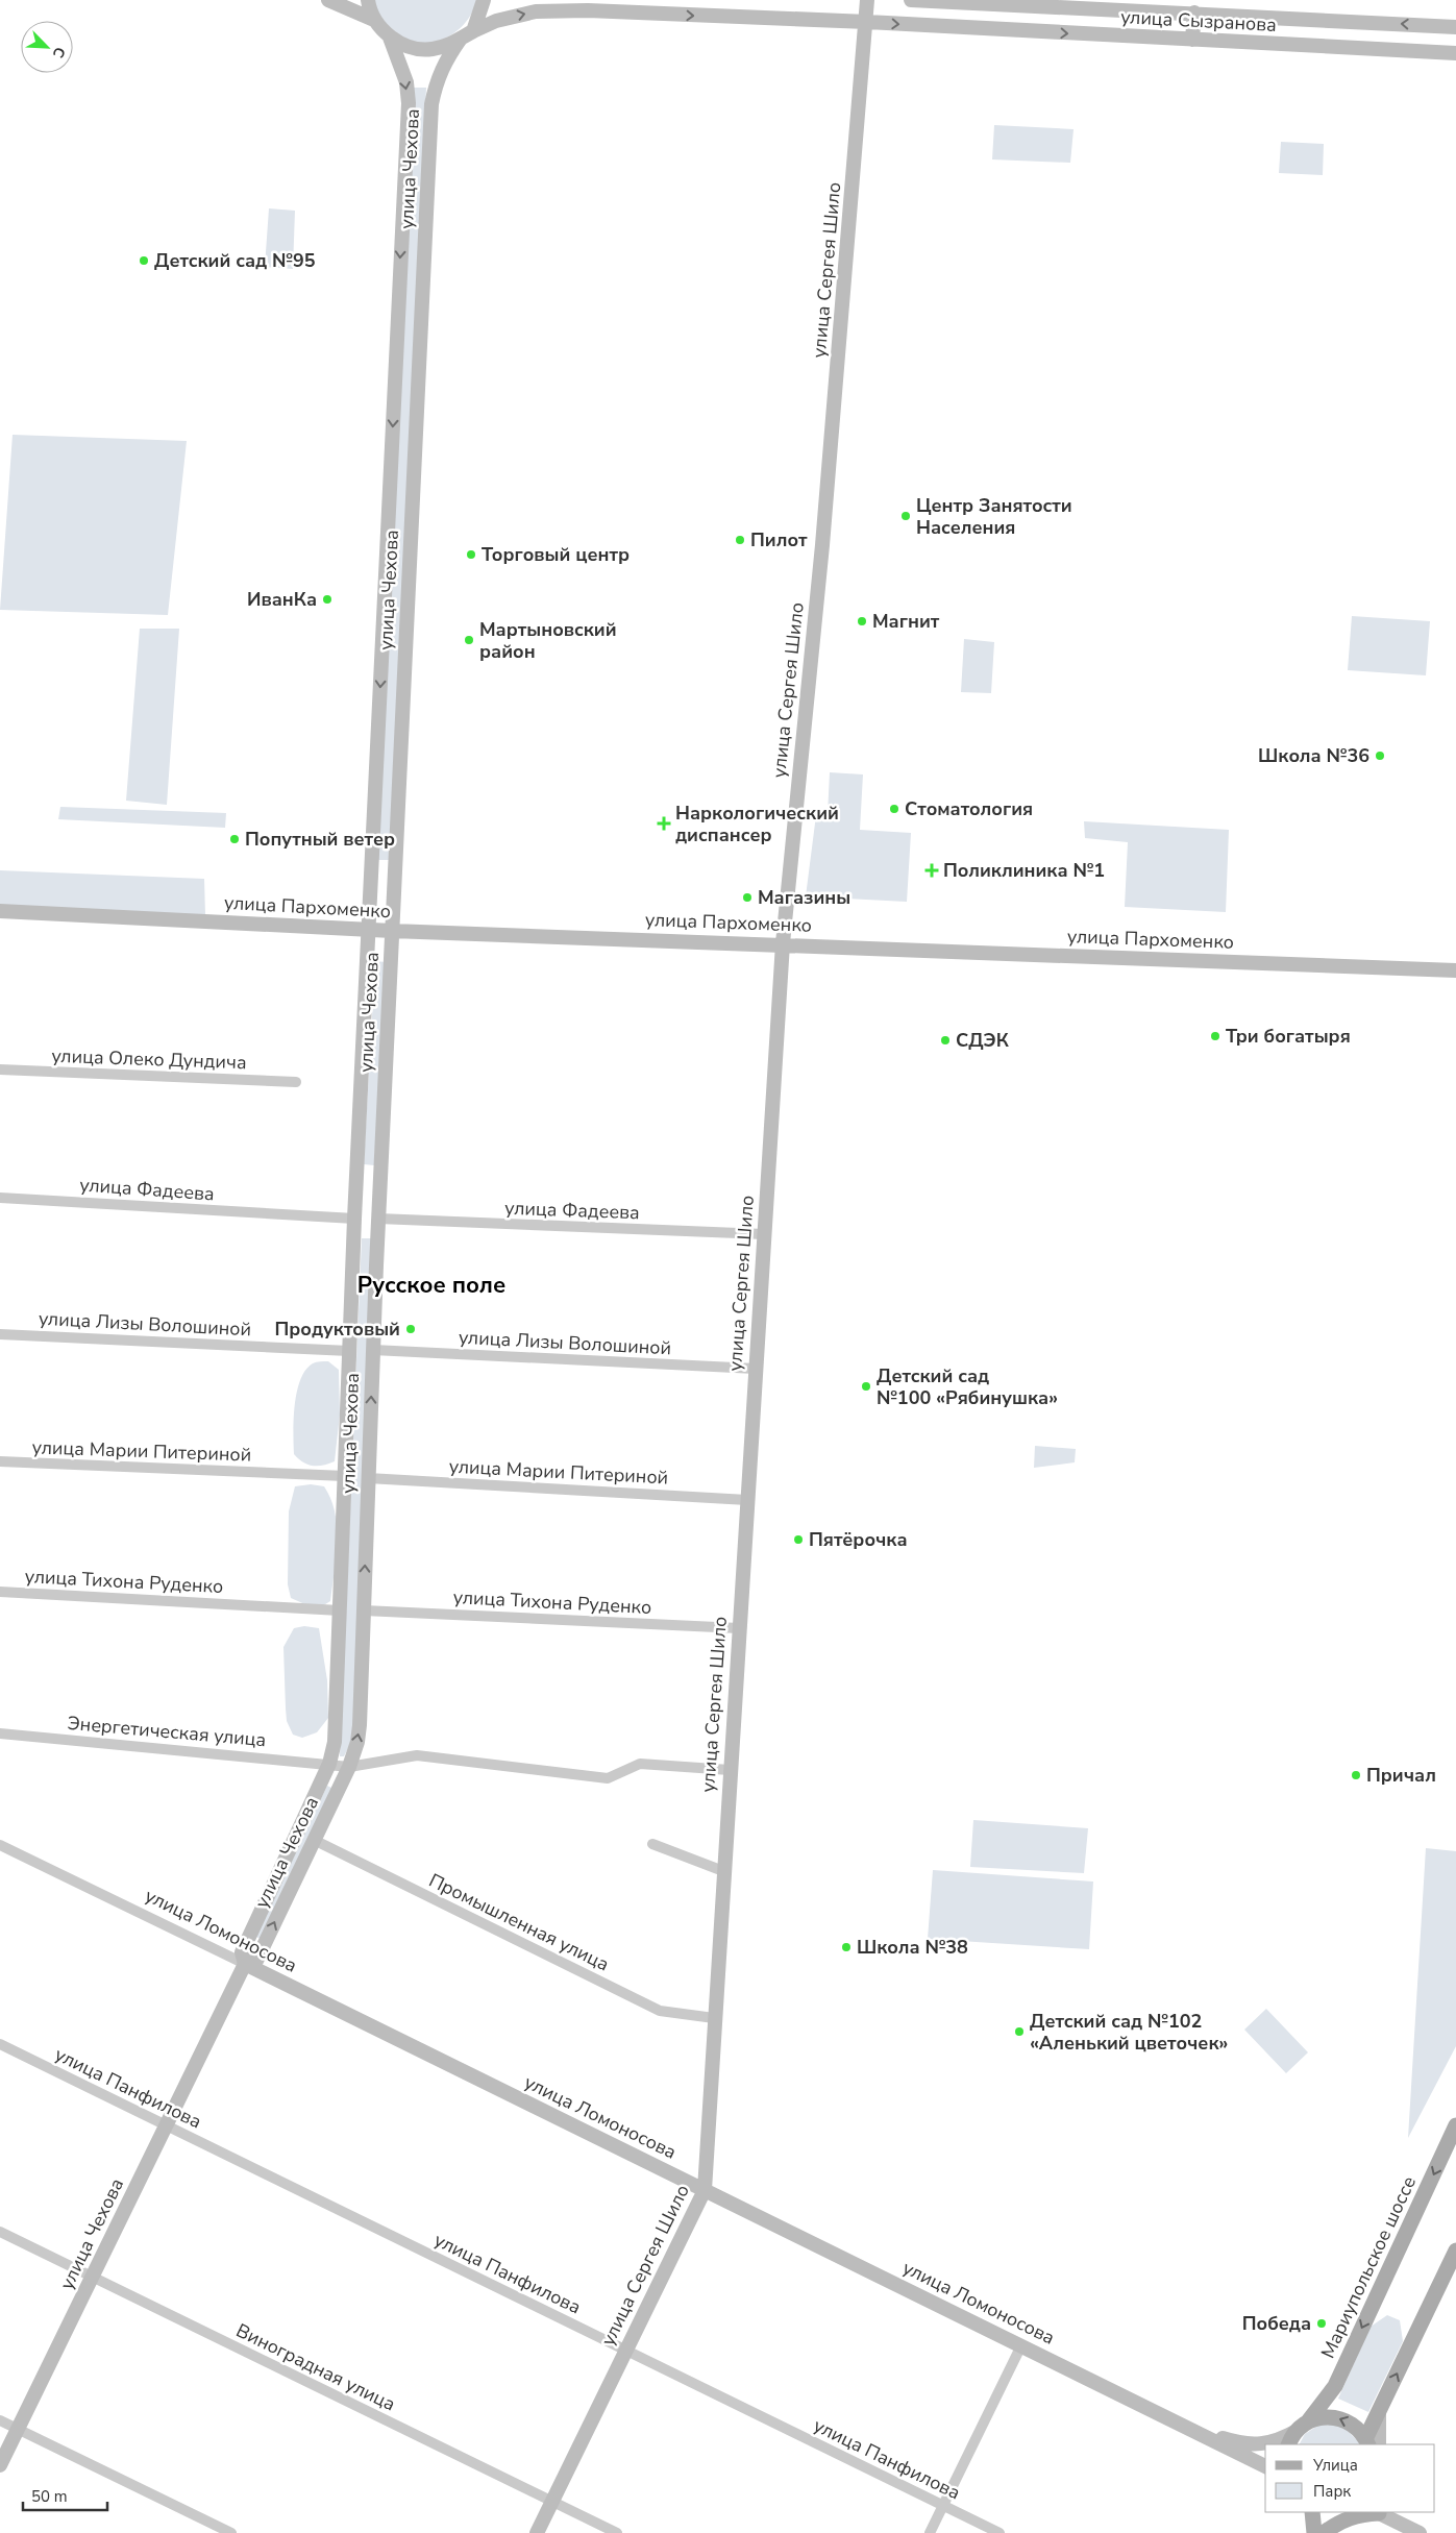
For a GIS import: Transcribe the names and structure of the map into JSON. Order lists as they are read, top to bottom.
{
  "streets": {
    "main road": [
      "улица Сызранова",
      "улица Чехова",
      "улица Сергея Шило",
      "улица Пархоменко",
      "улица Ломоносова",
      "Мариупольское шоссе"
    ],
    "street": [
      "улица Олеко Дундича",
      "улица Фадеева",
      "улица Лизы Волошиной",
      "улица Марии Питериной",
      "улица Тихона Руденко",
      "Энергетическая улица",
      "Промышленная улица",
      "улица Панфилова",
      "Виноградная улица"
    ]
  },
  "crossings": [
    ["улица Сызранова", "улица Чехова"],
    ["улица Сызранова", "улица Сергея Шило"],
    ["улица Чехова", "улица Пархоменко"],
    ["улица Чехова", "улица Фадеева"],
    ["улица Чехова", "улица Лизы Волошиной"],
    ["улица Чехова", "улица Марии Питериной"],
    ["улица Чехова", "улица Тихона Руденко"],
    ["улица Чехова", "Энергетическая улица"],
    ["улица Чехова", "Промышленная улица"],
    ["улица Чехова", "улица Ломоносова"],
    ["улица Чехова", "улица Панфилова"],
    ["улица Чехова", "Виноградная улица"],
    ["улица Сергея Шило", "улица Пархоменко"],
    ["улица Сергея Шило", "улица Фадеева"],
    ["улица Сергея Шило", "улица Лизы Волошиной"],
    ["улица Сергея Шило", "улица Марии Питериной"],
    ["улица Сергея Шило", "улица Тихона Руденко"],
    ["улица Сергея Шило", "Промышленная улица"],
    ["улица Сергея Шило", "улица Ломоносова"],
    ["улица Сергея Шило", "улица Панфилова"],
    ["улица Сергея Шило", "Виноградная улица"],
    ["улица Ломоносова", "Мариупольское шоссе"]
  ],
  "districts": ["Русское поле"],
  "places": {
    "other": [
      "Детский сад №95",
      "Центр Занятости Населения",
      "Пилот",
      "Торговый центр",
      "ИванКа",
      "Магнит",
      "Мартыновский район",
      "Школа №36",
      "Стоматология",
      "Попутный ветер",
      "Магазины",
      "Три богатыря",
      "СДЭК",
      "Продуктовый",
      "Детский сад №100 «Рябинушка»",
      "Пятёрочка",
      "Причал",
      "Школа №38",
      "Детский сад №102 «Аленький цветочек»",
      "Победа"
    ],
    "health": ["Наркологический диспансер", "Поликлиника №1"]
  },
  "legend": ["Улица", "Парк"],
  "scale_bar": "50 m",
  "north": "bottom right"
}
